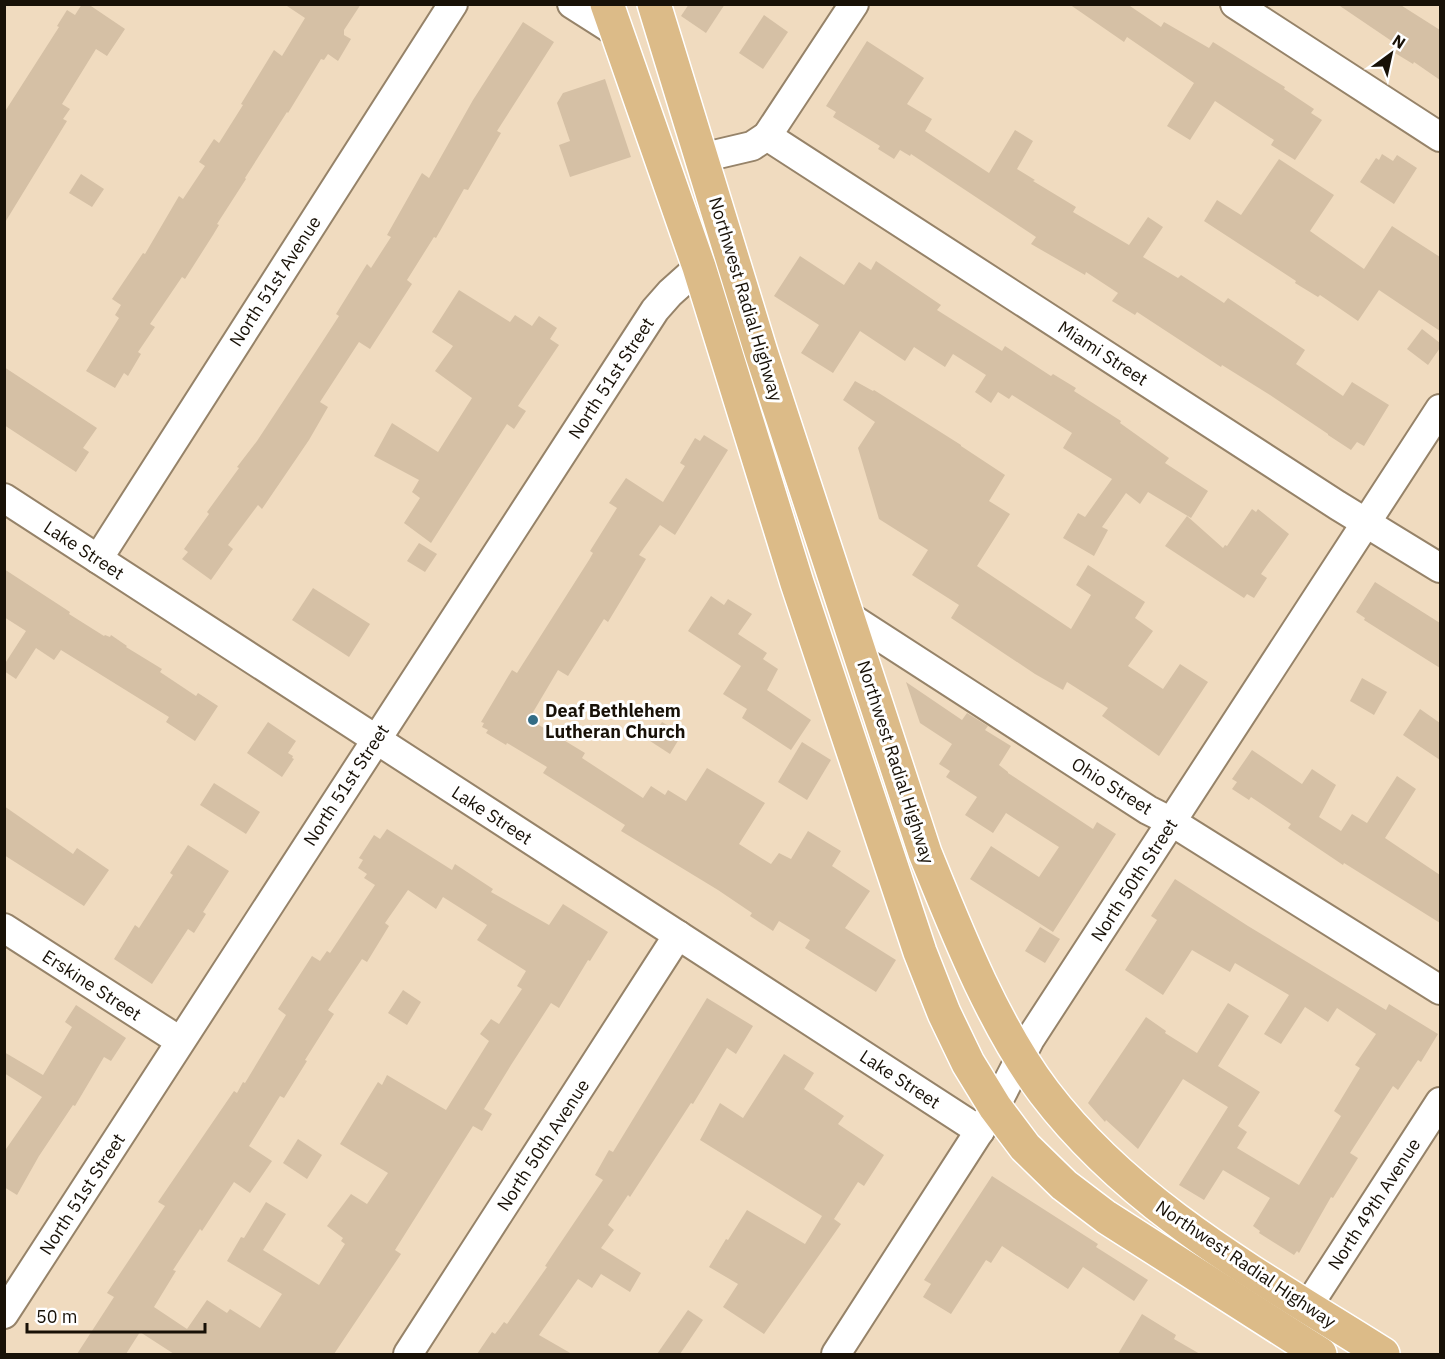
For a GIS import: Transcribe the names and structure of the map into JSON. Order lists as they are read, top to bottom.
{
  "streets": {
    "main road": ["Northwest Radial Highway"],
    "street": [
      "North 51st Avenue",
      "Miami Street",
      "North 51st Street",
      "Lake Street",
      "Ohio Street",
      "North 50th Street",
      "Erskine Street",
      "North 50th Avenue",
      "North 49th Avenue"
    ]
  },
  "crossings": [
    ["North 51st Avenue", "Lake Street"],
    ["Northwest Radial Highway", "North 51st Street"],
    ["Northwest Radial Highway", "Lake Street"],
    ["Northwest Radial Highway", "Ohio Street"],
    ["Northwest Radial Highway", "North 50th Street"],
    ["Northwest Radial Highway", "North 49th Avenue"],
    ["Miami Street", "North 50th Street"],
    ["North 51st Street", "Lake Street"],
    ["North 51st Street", "Erskine Street"],
    ["Lake Street", "North 50th Street"],
    ["Lake Street", "North 50th Avenue"],
    ["Ohio Street", "North 50th Street"]
  ],
  "places": ["Deaf Bethlehem Lutheran Church"],
  "scale_bar": "50 m",
  "north": "top right"
}
